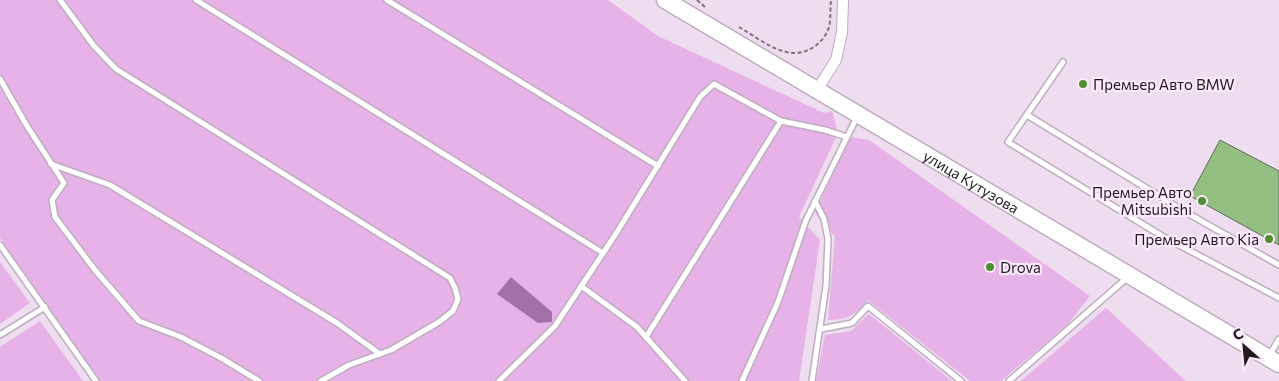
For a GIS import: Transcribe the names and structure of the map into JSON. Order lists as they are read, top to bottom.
{
  "streets": {
    "main road": ["улица Кутузова"]
  },
  "places": [
    "Премьер Авто BMW",
    "Премьер Авто Mitsubishi",
    "Премьер Авто Kia",
    "Drova"
  ],
  "north": "top left"
}
